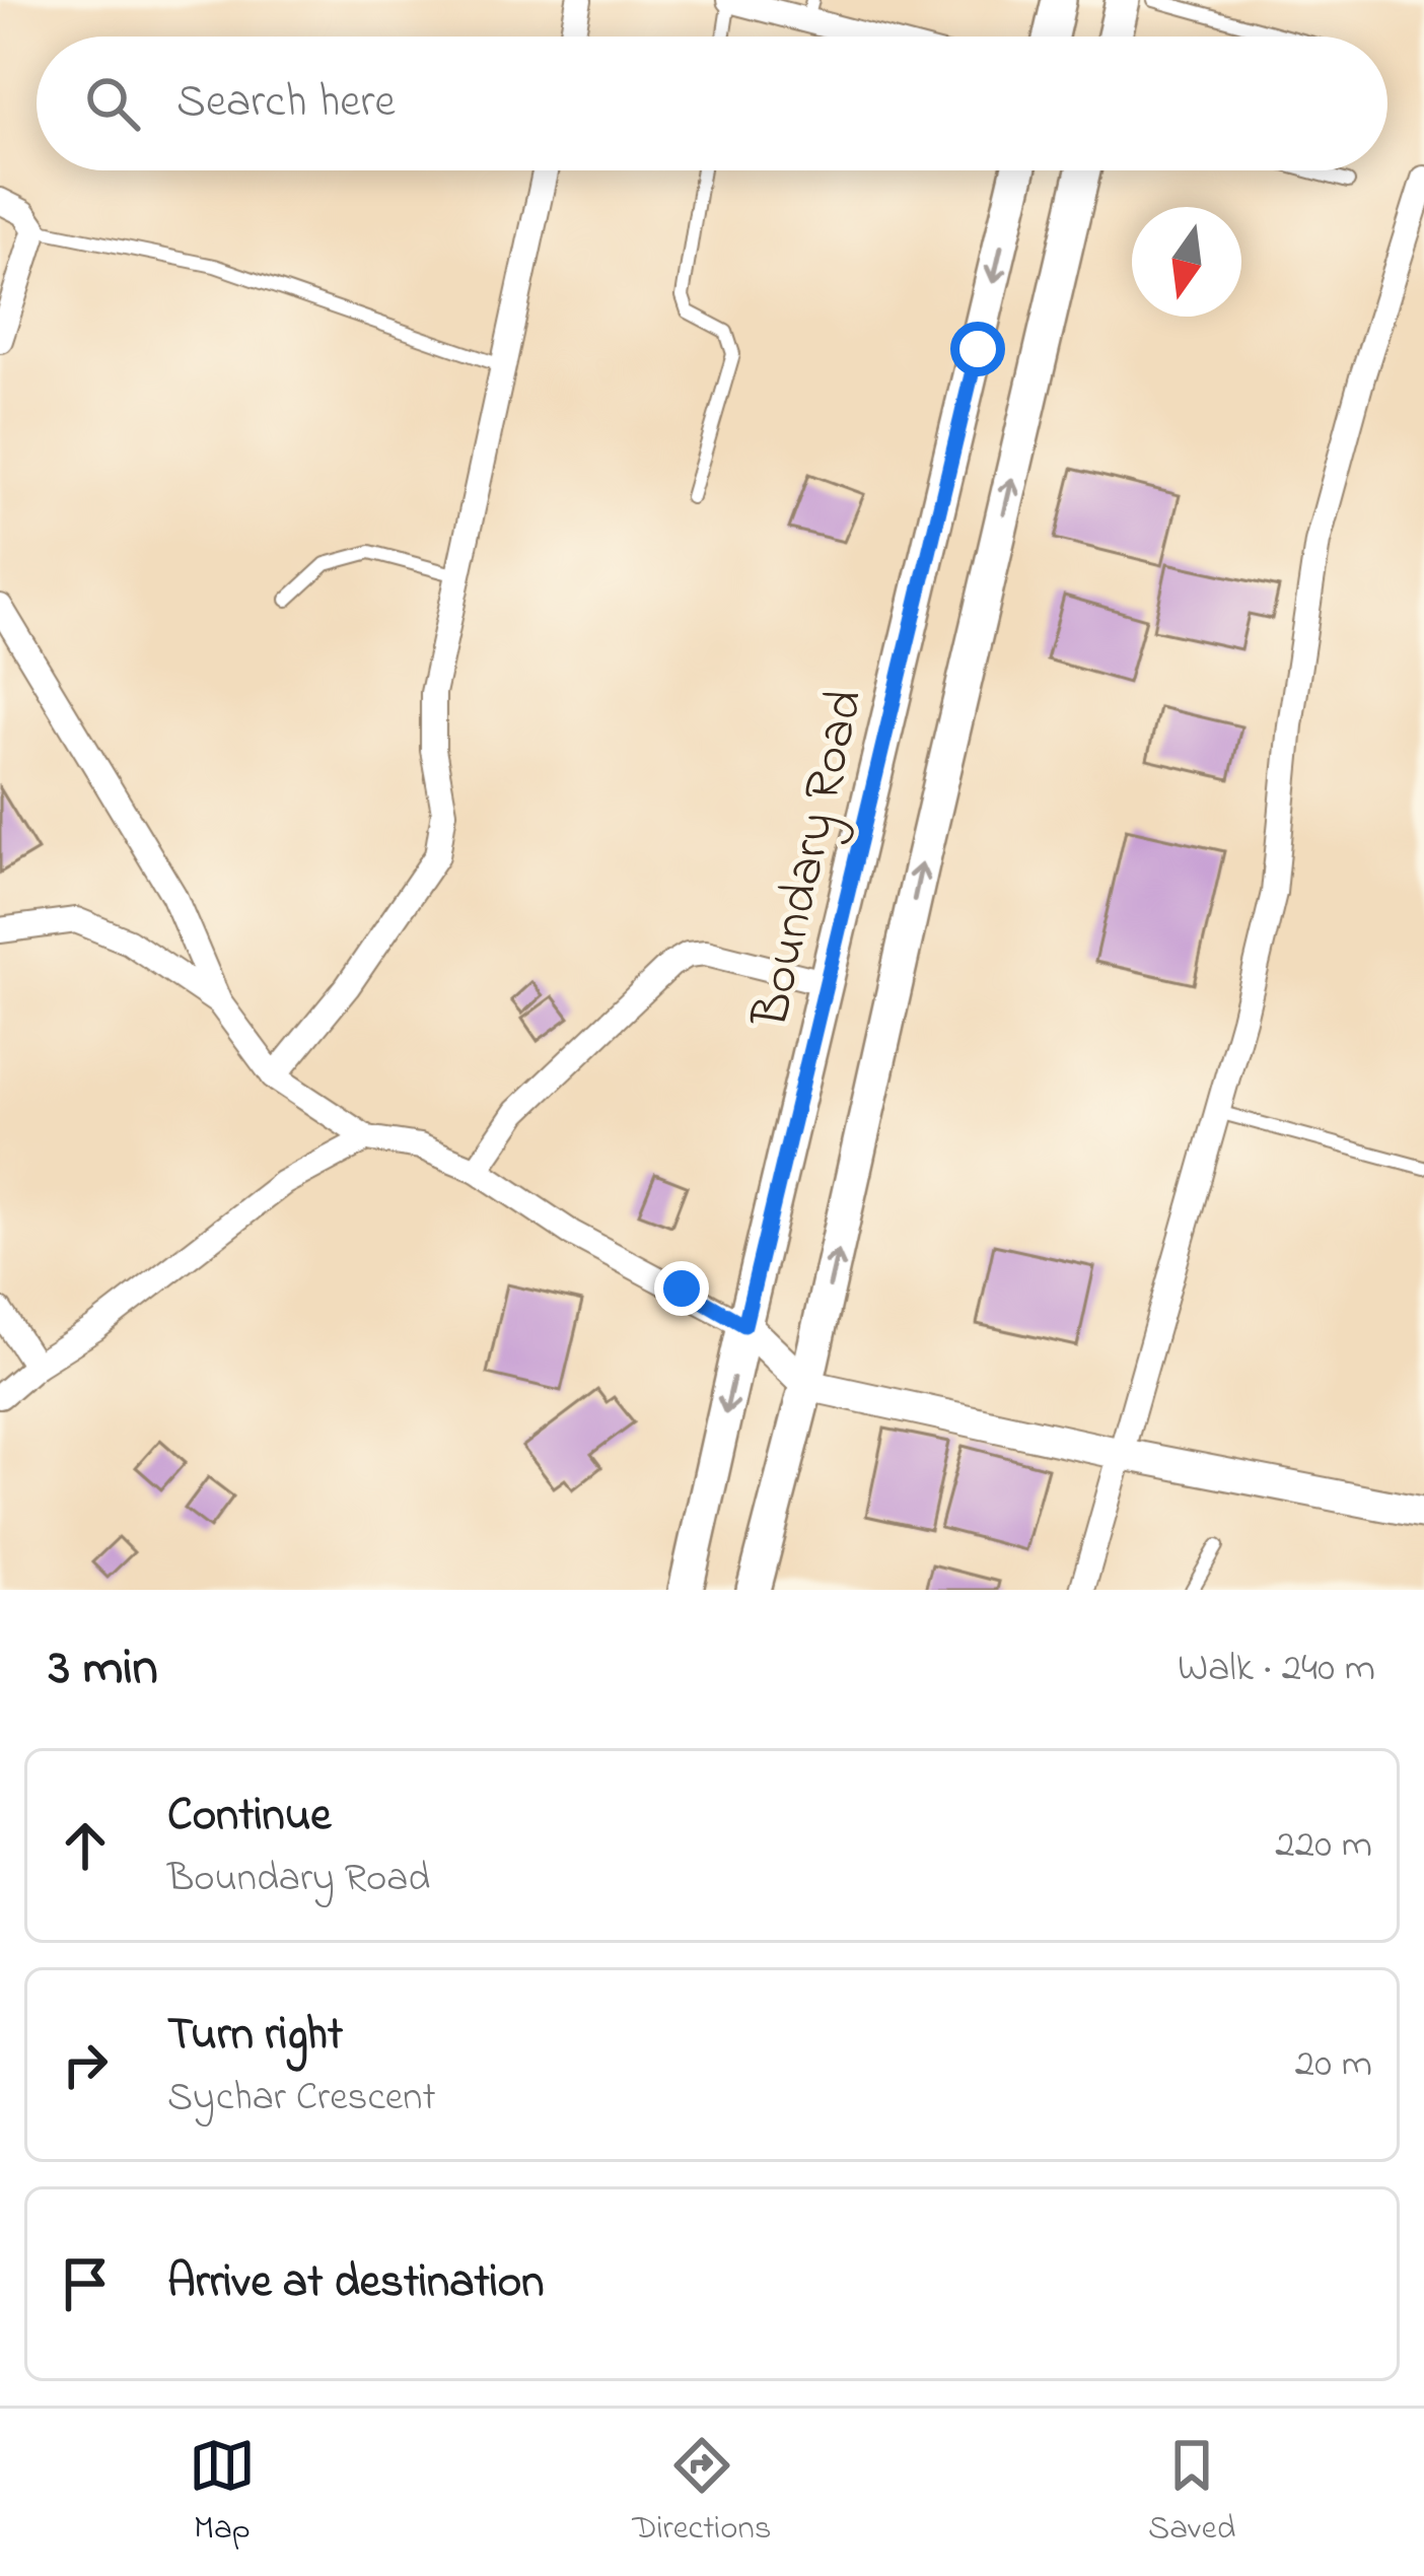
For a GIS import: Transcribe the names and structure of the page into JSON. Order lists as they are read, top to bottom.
{
  "streets": {
    "main road": ["Boundary Road"]
  },
  "north": "bottom",
  "page": {
    "search": "Search here",
    "heading": ["3 min", "Walk · 240 m"],
    "list": [
      ["Continue", "Boundary Road", "220 m"],
      ["Turn right", "Sychar Crescent", "20 m"],
      "Arrive at destination"
    ],
    "nav": ["Map", "Directions", "Saved"]
  }
}
